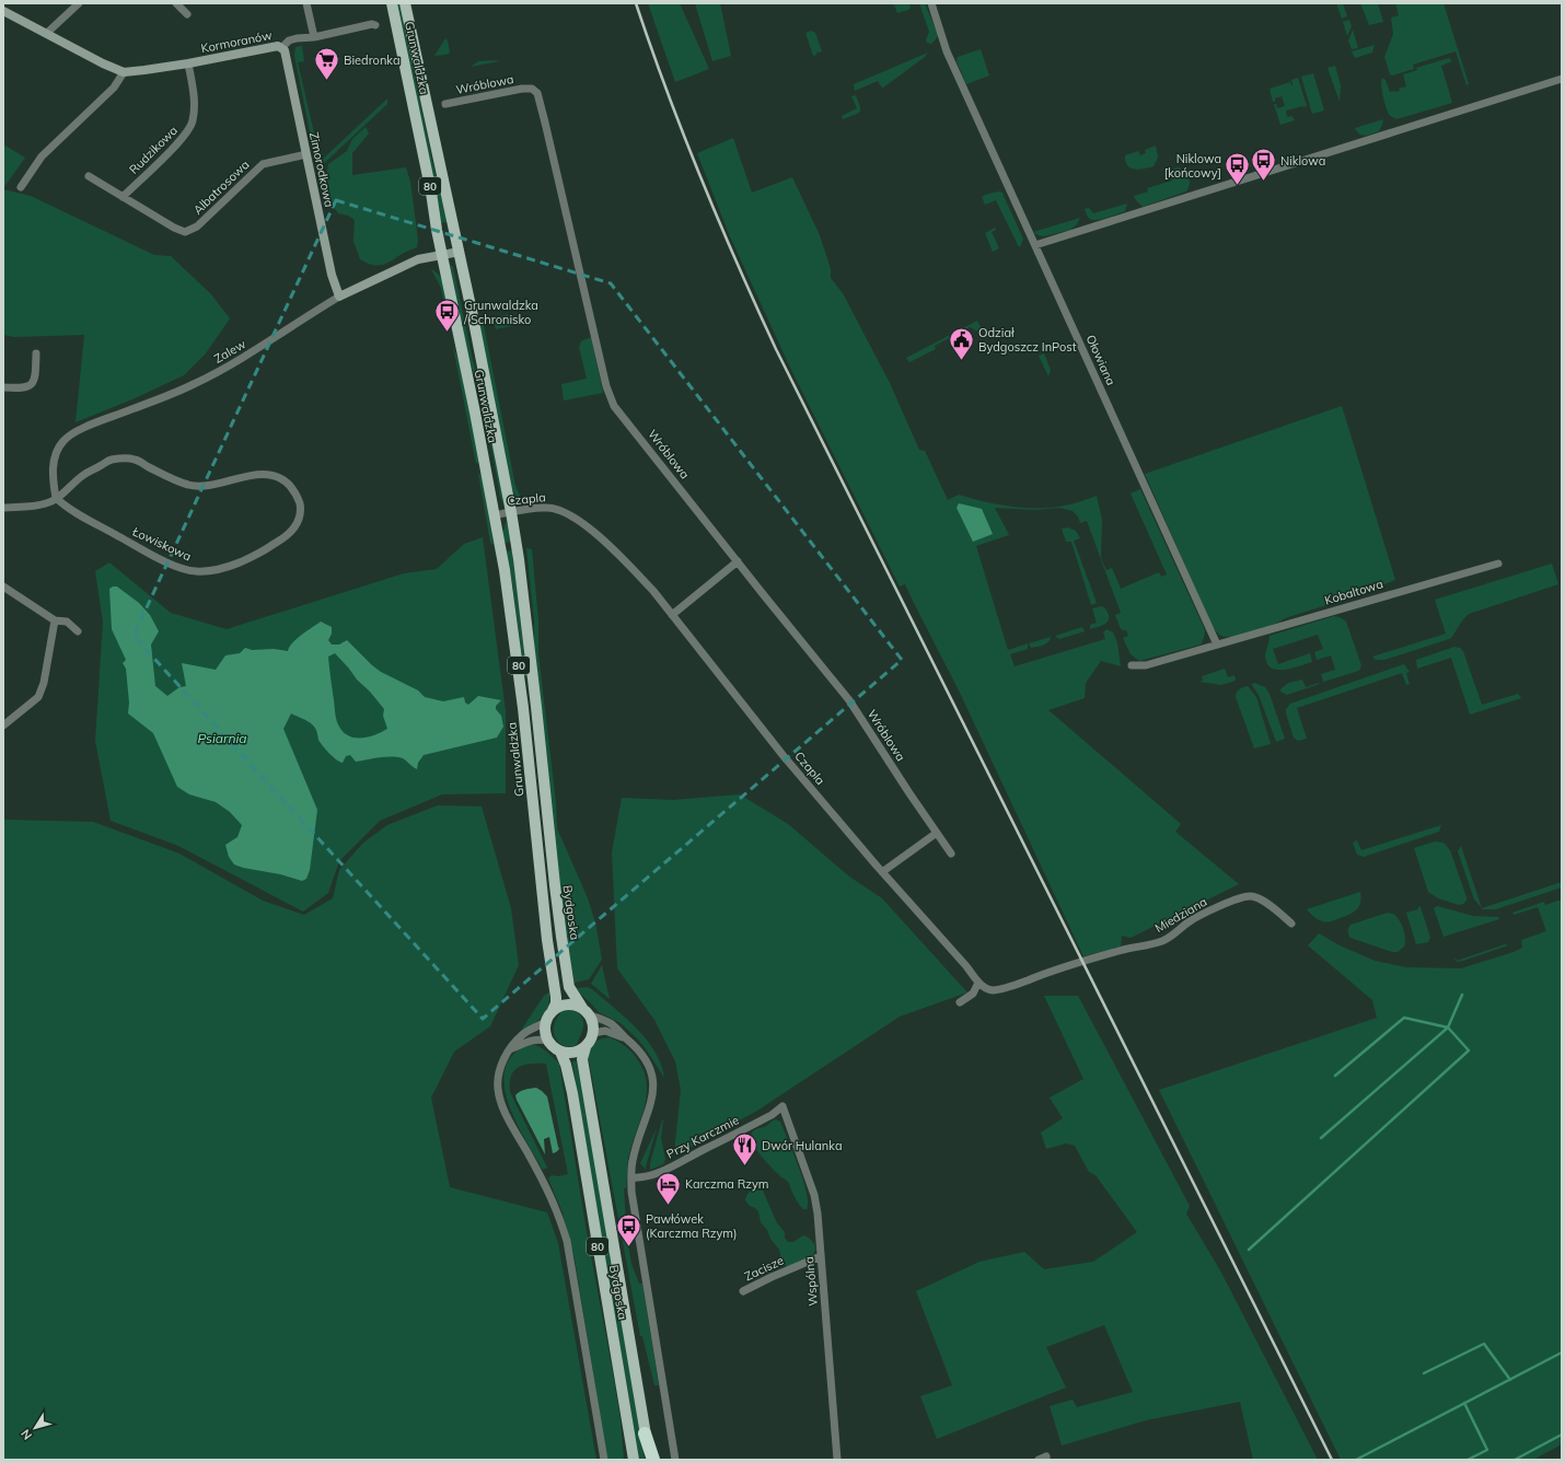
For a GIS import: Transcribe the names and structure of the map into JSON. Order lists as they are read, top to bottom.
{
  "streets": {
    "main road": ["Grunwaldzka", "80", "Bydgoska"],
    "street": [
      "Kormoranów",
      "Wróblowa",
      "Rudzikowa",
      "Zimorodkowa",
      "Albatrosowa",
      "Zalew",
      "Ołowiana",
      "Czapla",
      "Łowiskowa",
      "Kobaltowa",
      "Miedziana",
      "Przy Karczmie",
      "Zacisze",
      "Wspólna"
    ]
  },
  "crossings": [
    ["Kormoranów", "Rudzikowa"],
    ["Kormoranów", "Zimorodkowa"],
    ["Grunwaldzka", "80"],
    ["Grunwaldzka", "Zalew"],
    ["Grunwaldzka", "Czapla"],
    ["Grunwaldzka", "Bydgoska"],
    ["Rudzikowa", "Albatrosowa"],
    ["Zimorodkowa", "Albatrosowa"],
    ["Zimorodkowa", "Zalew"],
    ["80", "Bydgoska"],
    ["Zalew", "Łowiskowa"],
    ["Ołowiana", "Kobaltowa"],
    ["Czapla", "Miedziana"],
    ["Przy Karczmie", "Wspólna"],
    ["Zacisze", "Wspólna"]
  ],
  "water": ["Psiarnia"],
  "places": {
    "supermarket": ["Biedronka"],
    "bus stop": [
      "Niklowa",
      "Niklowa [końcowy]",
      "Grunwaldzka / Schronisko",
      "Pawłówek (Karczma Rzym)"
    ],
    "public building": ["Odział Bydgoszcz InPost"],
    "restaurant": ["Dwór Hulanka"],
    "hotel": ["Karczma Rzym"]
  },
  "north": "bottom left"
}
